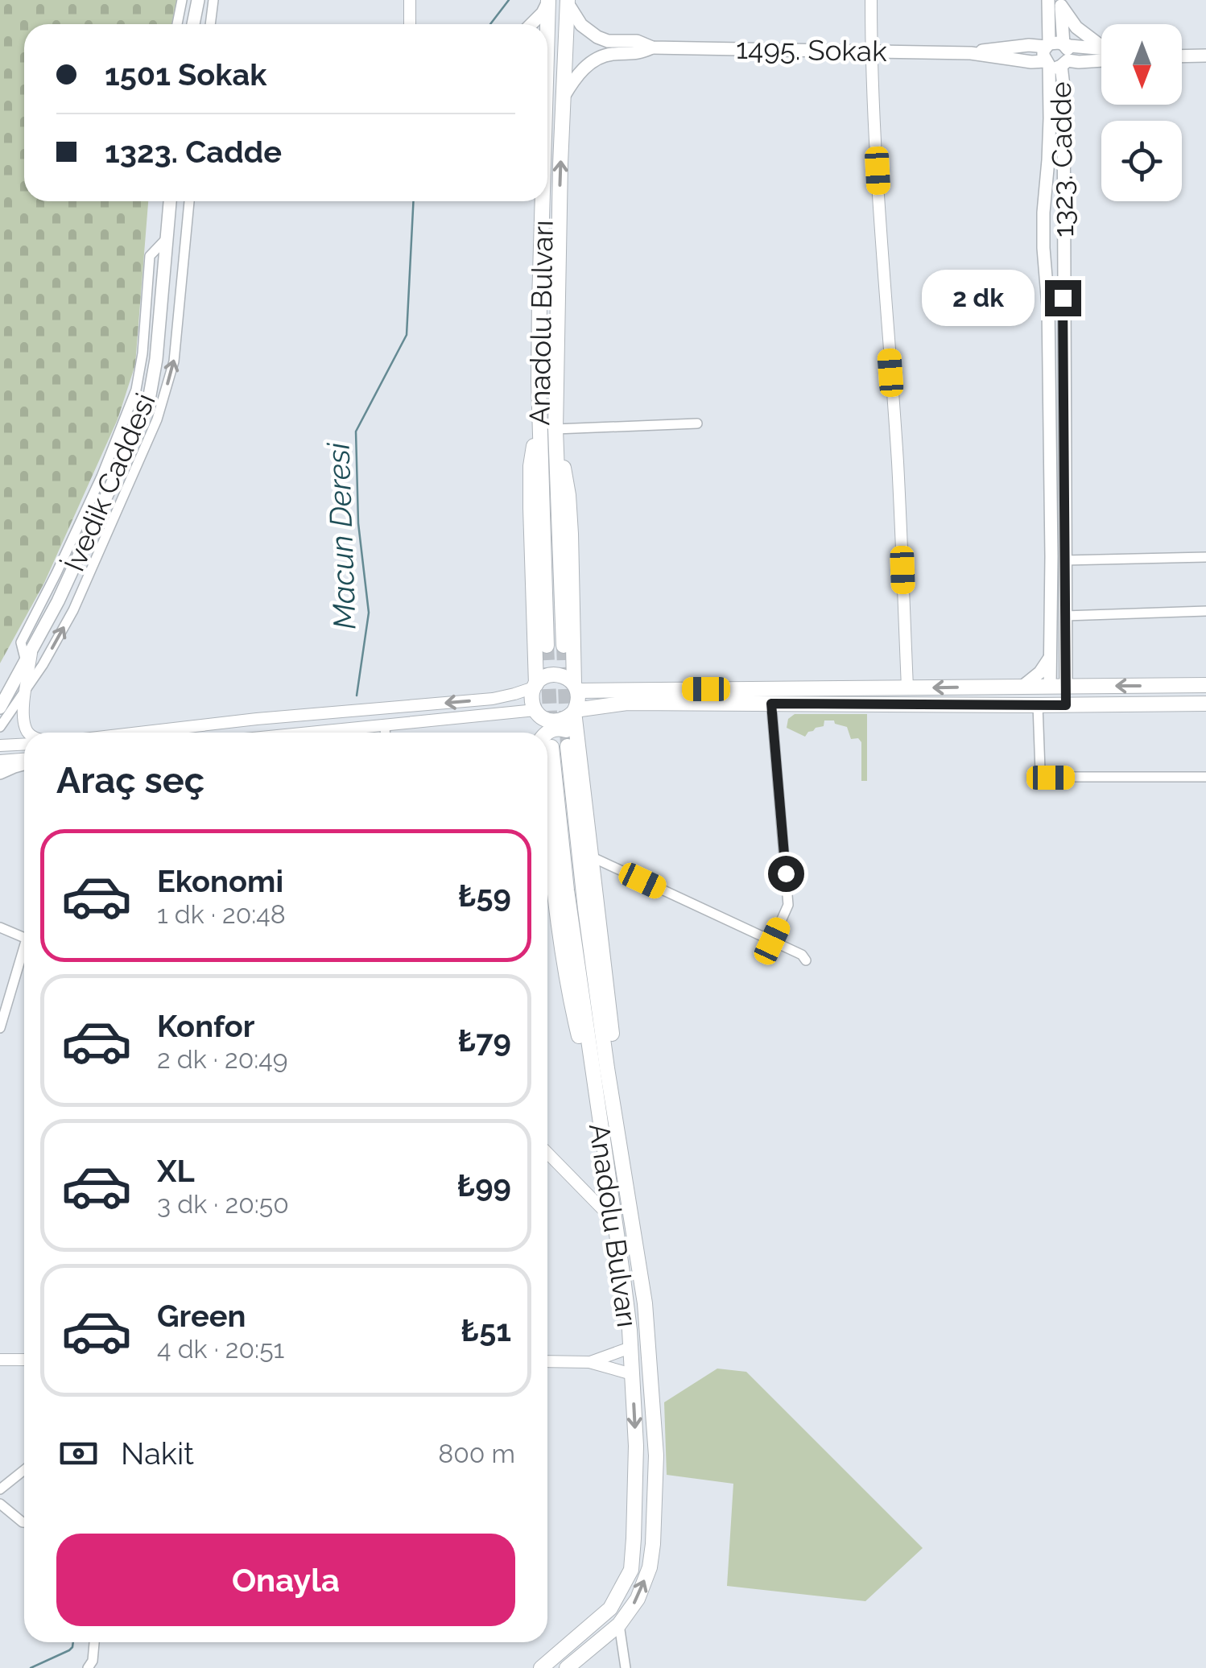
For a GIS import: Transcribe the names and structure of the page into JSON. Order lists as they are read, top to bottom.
{
  "streets": {
    "main road": [
      "1495. Sokak",
      "1323. Cadde",
      "Anadolu Bulvarı",
      "İvedik Caddesi"
    ]
  },
  "crossings": [
    ["1495. Sokak", "1323. Cadde"],
    ["1495. Sokak", "Anadolu Bulvarı"]
  ],
  "water": ["Macun Deresi"],
  "north": "bottom",
  "page": {
    "banner": ["1501 Sokak", "1323. Cadde"],
    "bubble": "2 dk",
    "heading": "Araç seç",
    "list": [
      {
        "name": "Ekonomi",
        "note": "1 dk · 20:48",
        "value": "₺59"
      },
      {
        "name": "Konfor",
        "note": "2 dk · 20:49",
        "value": "₺79"
      },
      {
        "name": "XL",
        "note": "3 dk · 20:50",
        "value": "₺99"
      },
      {
        "name": "Green",
        "note": "4 dk · 20:51",
        "value": "₺51"
      }
    ],
    "pay": ["Nakit", "800 m"],
    "buttons": "Onayla"
  }
}
